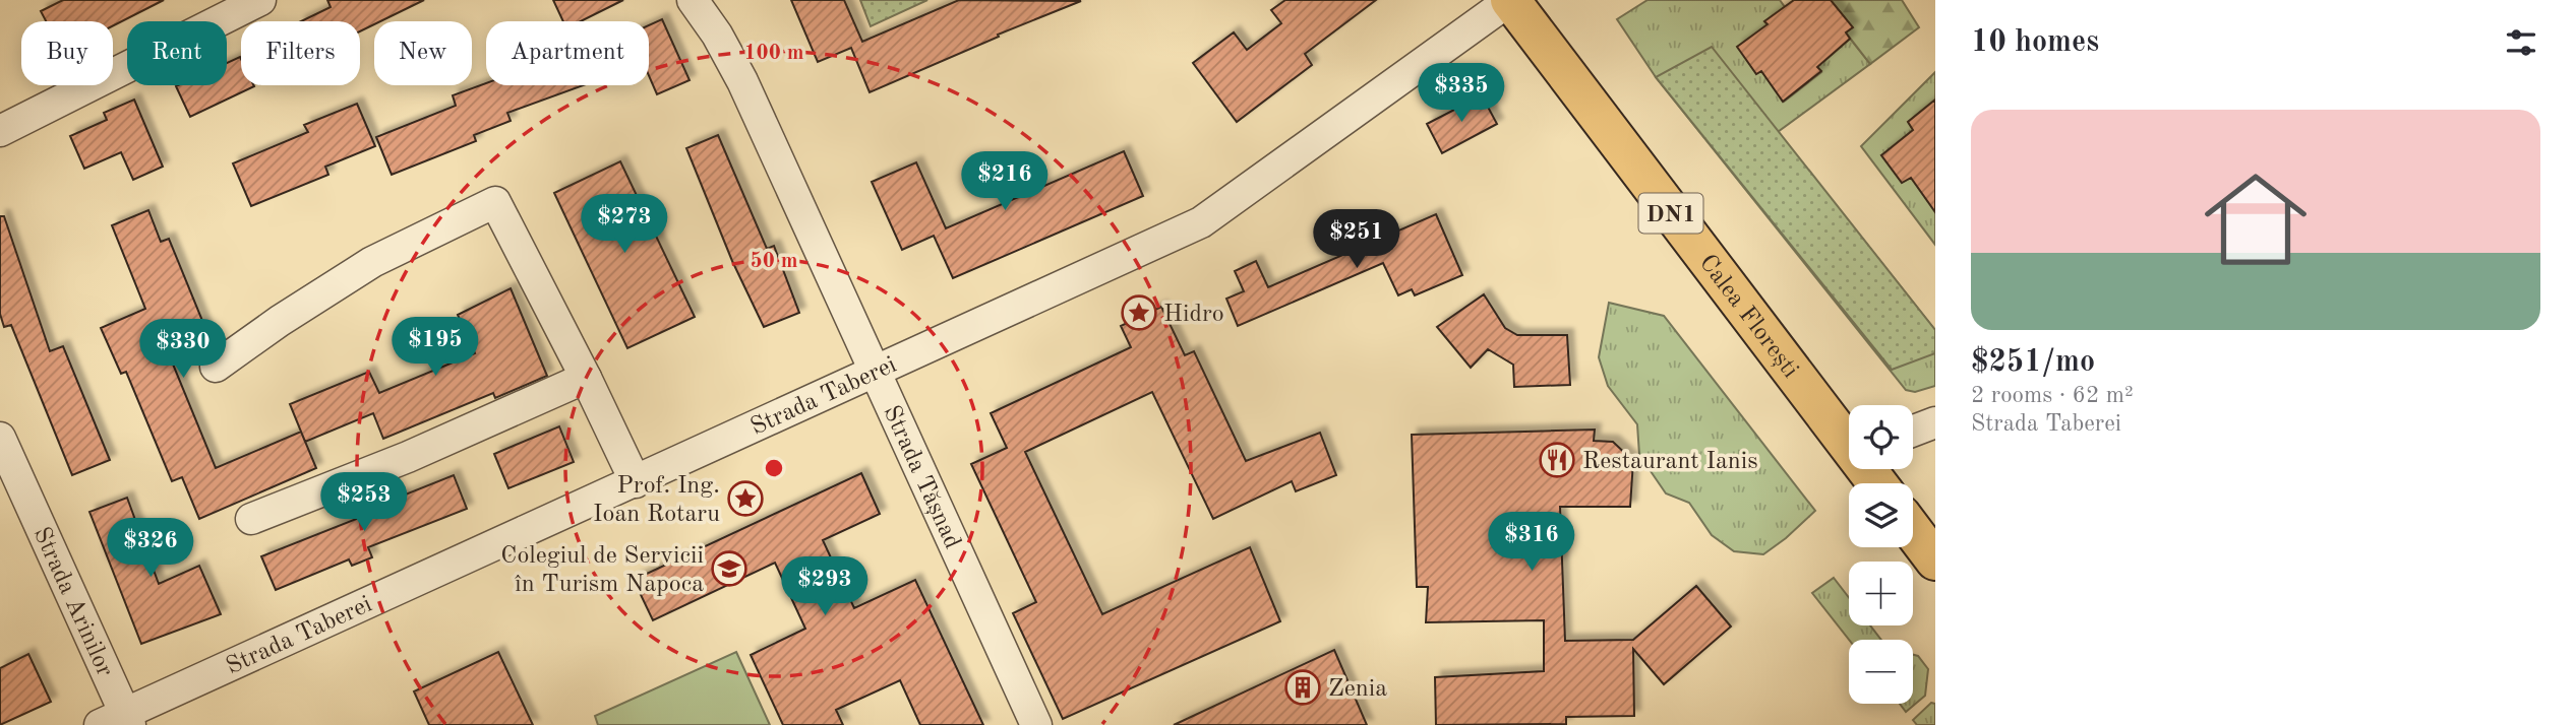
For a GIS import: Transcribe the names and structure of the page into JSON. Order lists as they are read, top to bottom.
{
  "streets": {
    "main road": ["DN1", "Calea Florești"],
    "street": ["Strada Taberei", "Strada Tășnad", "Strada Arinilor"]
  },
  "crossings": [
    ["Calea Florești", "Strada Taberei"],
    ["Strada Taberei", "Strada Tășnad"],
    ["Strada Taberei", "Strada Arinilor"]
  ],
  "places": {
    "place": ["Hidro", "Prof. Ing. Ioan Rotaru"],
    "restaurant": ["Restaurant Ianis"],
    "school or university": ["Colegiul de Servicii în Turism Napoca"],
    "building": ["Zenia"]
  },
  "page": {
    "heading": "10 homes",
    "chip": [
      "Buy",
      "Rent",
      "Filters",
      "New",
      "Apartment"
    ],
    "price": [
      "$335",
      "$216",
      "$273",
      "$251",
      "$195",
      "$330",
      "$253",
      "$316",
      "$326",
      "$293"
    ],
    "list": [
      {
        "name": "$251/mo",
        "note": "2 rooms · 62 m² · Strada Taberei"
      }
    ],
    "map_buttons": ["+", "−"]
  },
  "rings": ["100 m", "50 m"]
}
